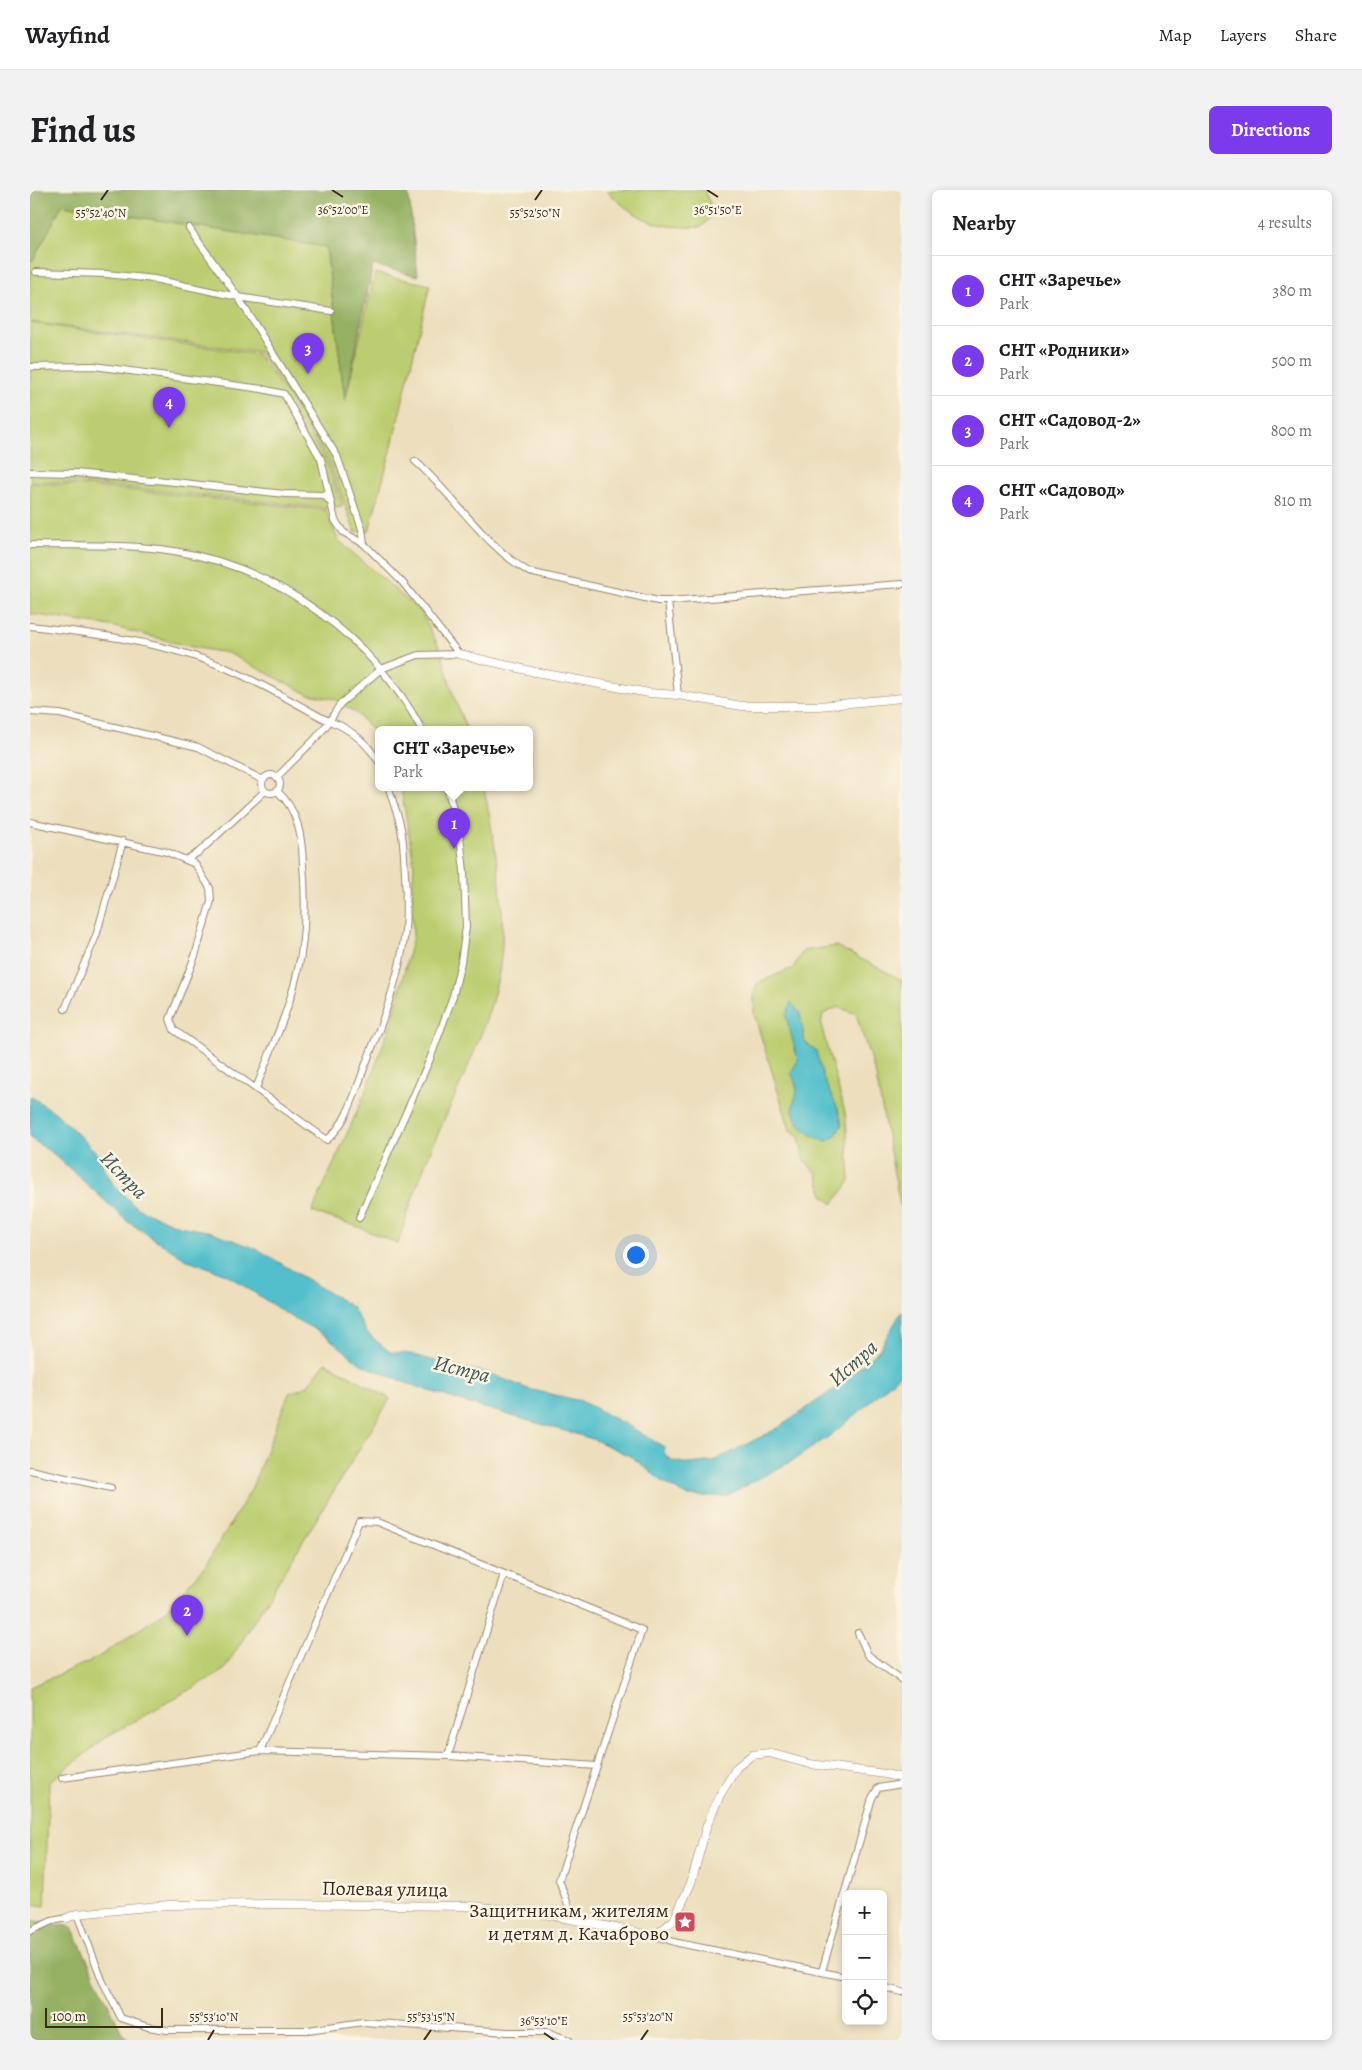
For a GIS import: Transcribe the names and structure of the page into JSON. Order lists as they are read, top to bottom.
{
  "streets": {
    "street": ["Полевая улица"]
  },
  "water": ["Истра"],
  "places": {
    "place": ["Защитникам, жителям и детям д. Качаброво"]
  },
  "scale_bar": "100 m",
  "page": {
    "header": "Wayfind",
    "nav": ["Map", "Layers", "Share"],
    "title": "Find us",
    "buttons": "Directions",
    "heading": ["Nearby", "4 results"],
    "list": [
      {
        "mark": "1",
        "name": "СНТ «Заречье»",
        "note": "Park",
        "value": "380 m"
      },
      {
        "mark": "2",
        "name": "СНТ «Родники»",
        "note": "Park",
        "value": "500 m"
      },
      {
        "mark": "3",
        "name": "СНТ «Садовод-2»",
        "note": "Park",
        "value": "800 m"
      },
      {
        "mark": "4",
        "name": "СНТ «Садовод»",
        "note": "Park",
        "value": "810 m"
      }
    ],
    "pins": [
      "3",
      "4",
      "1",
      "2"
    ],
    "popup": ["СНТ «Заречье»", "Park"],
    "map_buttons": ["+", "−"],
    "scale": "100 m"
  },
  "coordinates": [
    "36°52'00\"E",
    "36°51'50\"E",
    "55°52'40\"N",
    "55°52'50\"N",
    "55°53'10\"N",
    "55°53'15\"N",
    "55°53'20\"N",
    "36°53'10\"E"
  ]
}
